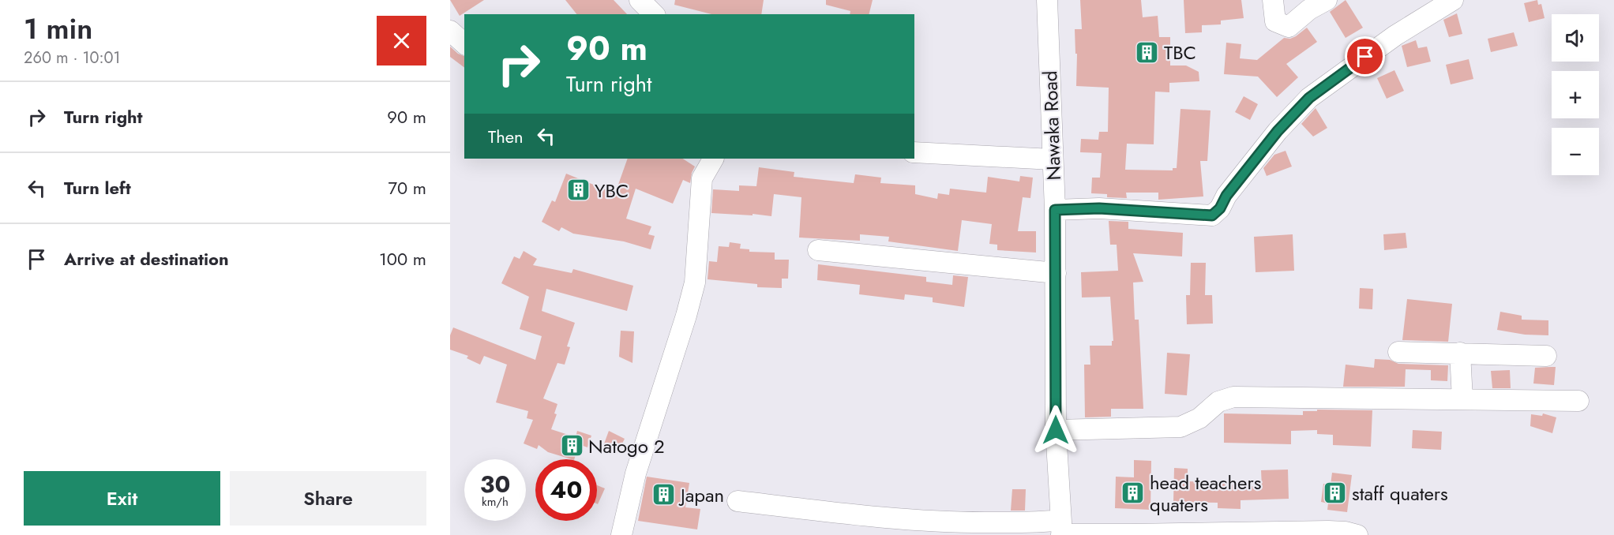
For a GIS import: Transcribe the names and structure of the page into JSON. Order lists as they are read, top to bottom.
{
  "streets": {
    "street": ["Nawaka Road"]
  },
  "places": {
    "building": [
      "TBC",
      "YBC",
      "Natogo 2",
      "head teachers quaters",
      "staff quaters",
      "Japan"
    ]
  },
  "page": {
    "heading": ["1 min", "260 m · 10:01"],
    "map_buttons": ["+", "−"],
    "turn": ["90 m", "Turn right"],
    "list": [
      {
        "name": "Turn right",
        "value": "90 m"
      },
      {
        "name": "Turn left",
        "value": "70 m"
      },
      {
        "name": "Arrive at destination",
        "value": "100 m"
      }
    ],
    "then": "Then",
    "speed": "30 km/h",
    "limit": "40",
    "buttons": ["Exit", "Share"]
  }
}
